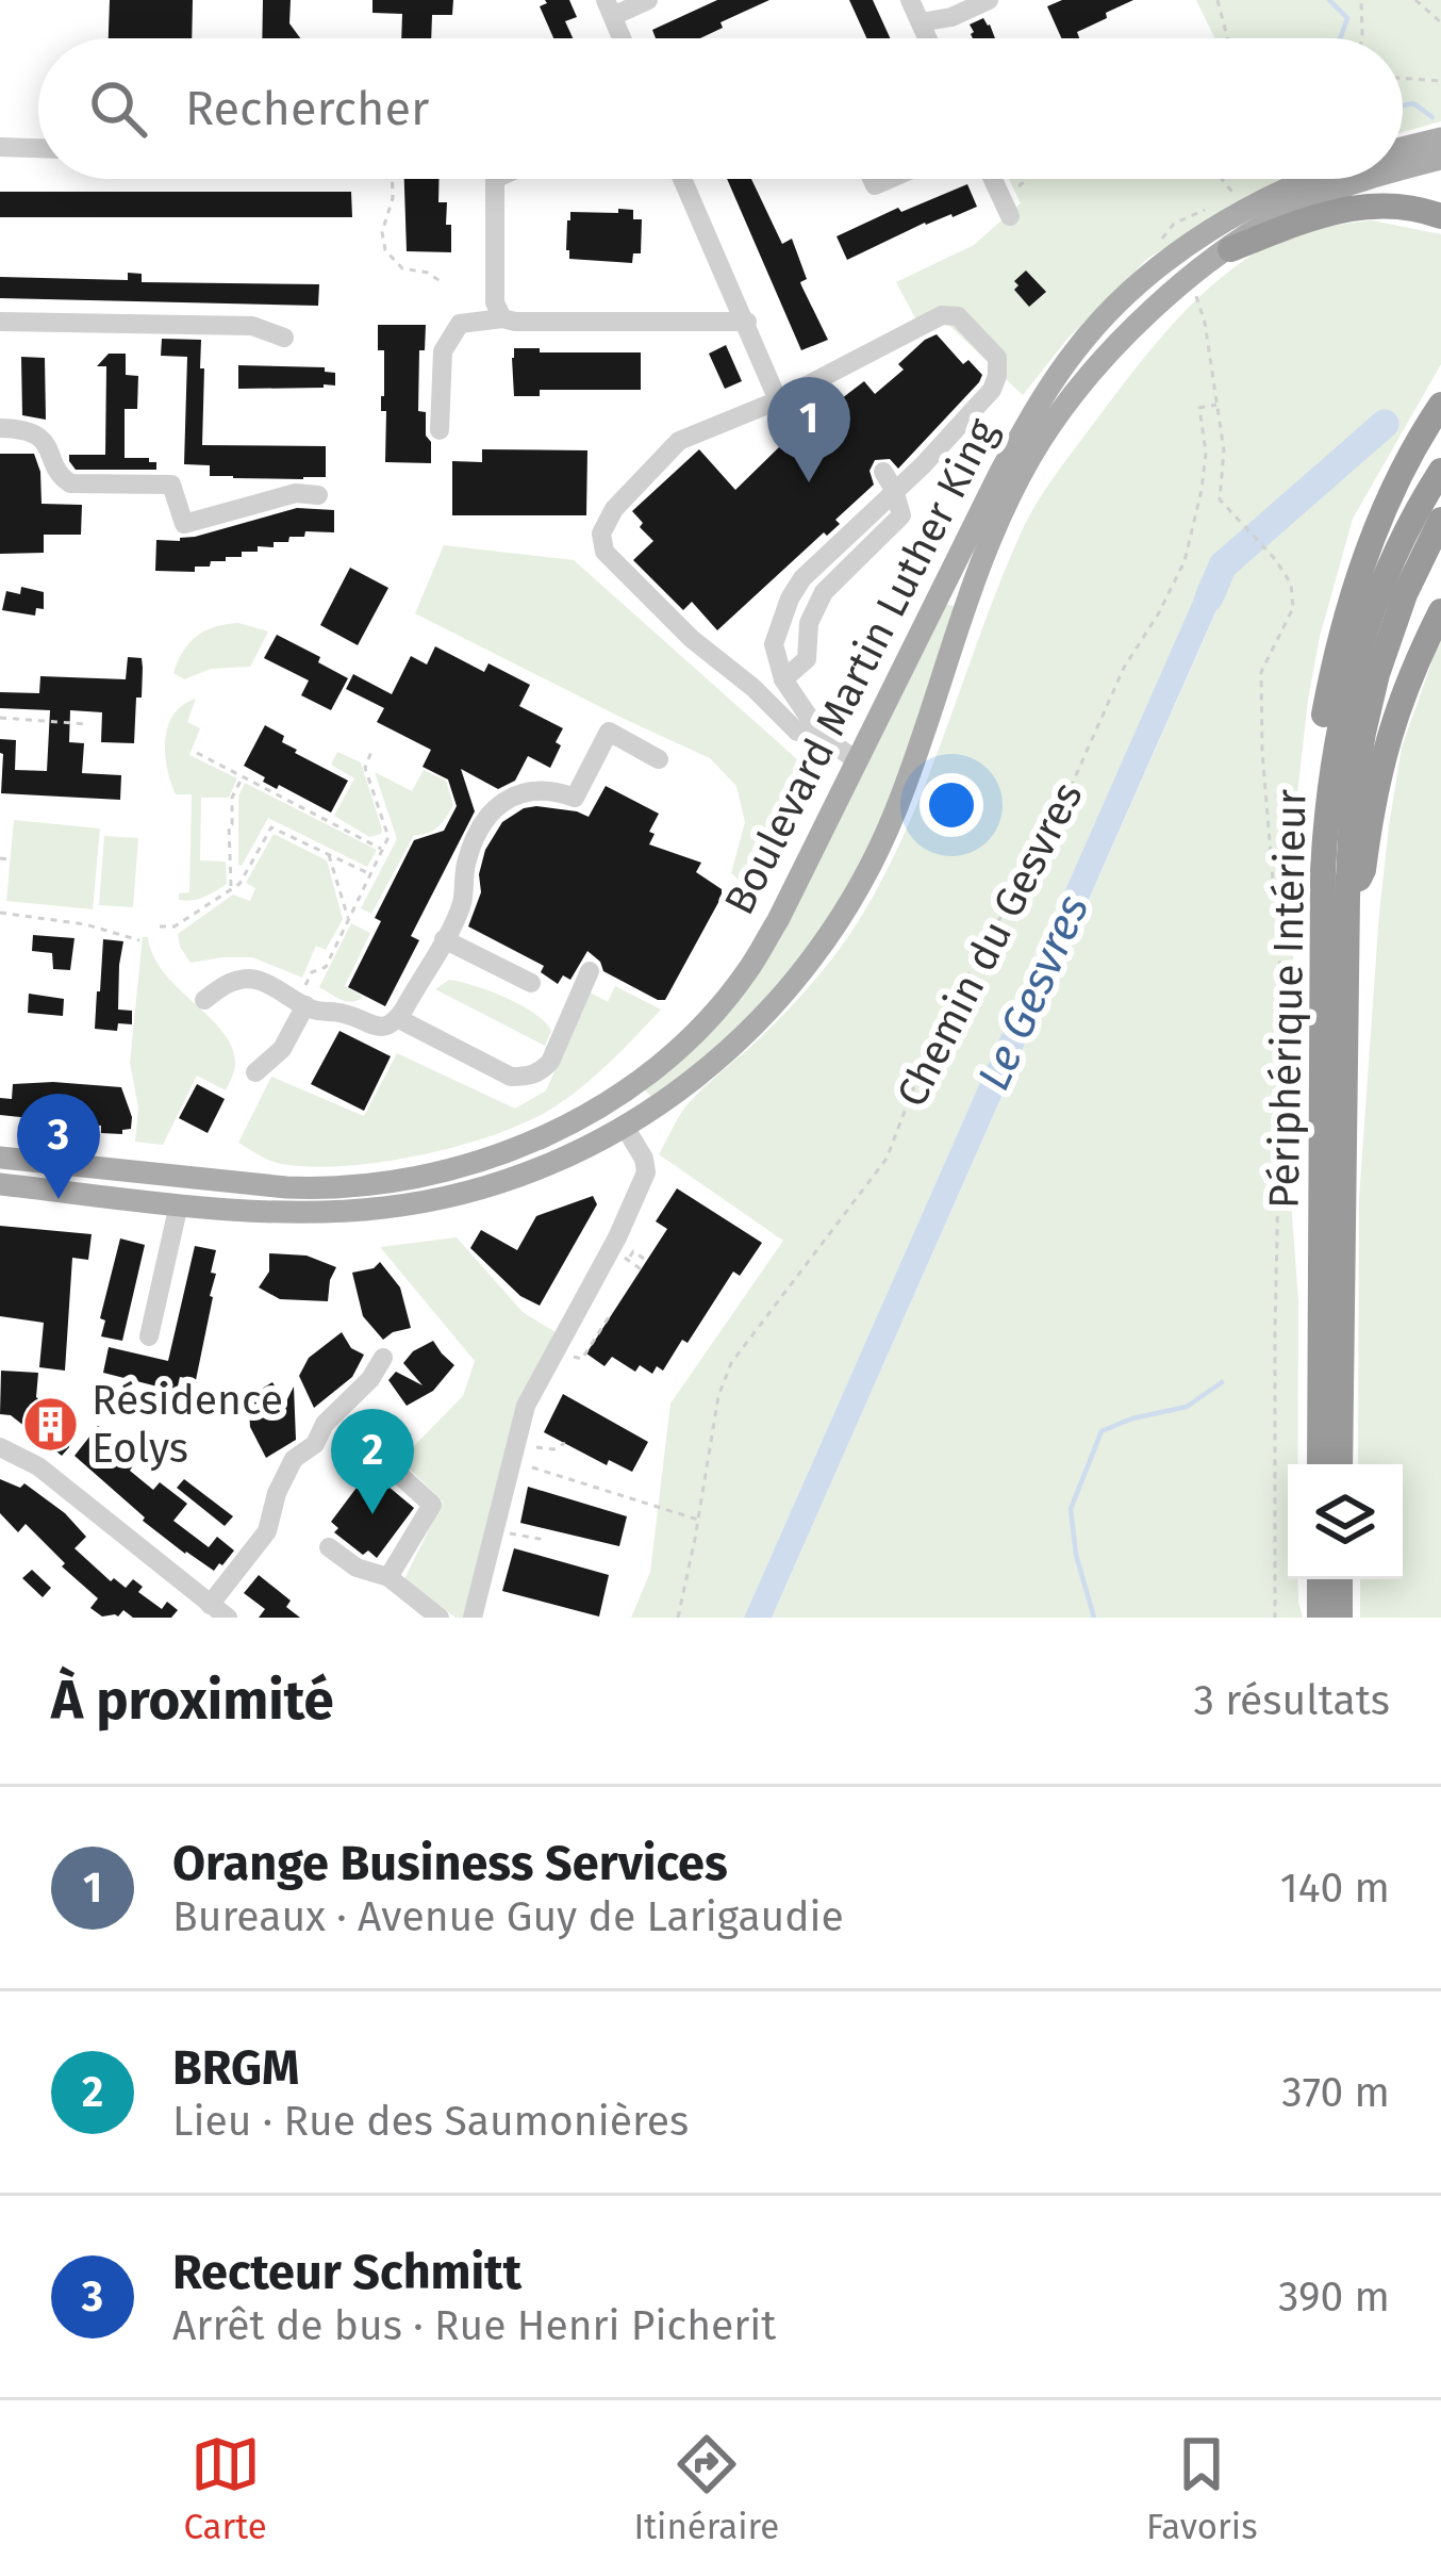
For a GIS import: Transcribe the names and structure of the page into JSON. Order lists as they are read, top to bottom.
{
  "streets": {
    "highway": ["Périphérique Intérieur"],
    "main road": ["Boulevard Martin Luther King"],
    "path": ["Chemin du Gesvres"]
  },
  "water": ["Le Gesvres"],
  "places": {
    "building": ["Résidence Eolys"]
  },
  "page": {
    "search": "Rechercher",
    "pins": ["1", "3", "2"],
    "heading": ["À proximité", "3 résultats"],
    "list": [
      {
        "mark": "1",
        "name": "Orange Business Services",
        "note": "Bureaux · Avenue Guy de Larigaudie",
        "value": "140 m"
      },
      {
        "mark": "2",
        "name": "BRGM",
        "note": "Lieu · Rue des Saumonières",
        "value": "370 m"
      },
      {
        "mark": "3",
        "name": "Recteur Schmitt",
        "note": "Arrêt de bus · Rue Henri Picherit",
        "value": "390 m"
      }
    ],
    "nav": ["Carte", "Itinéraire", "Favoris"]
  }
}
